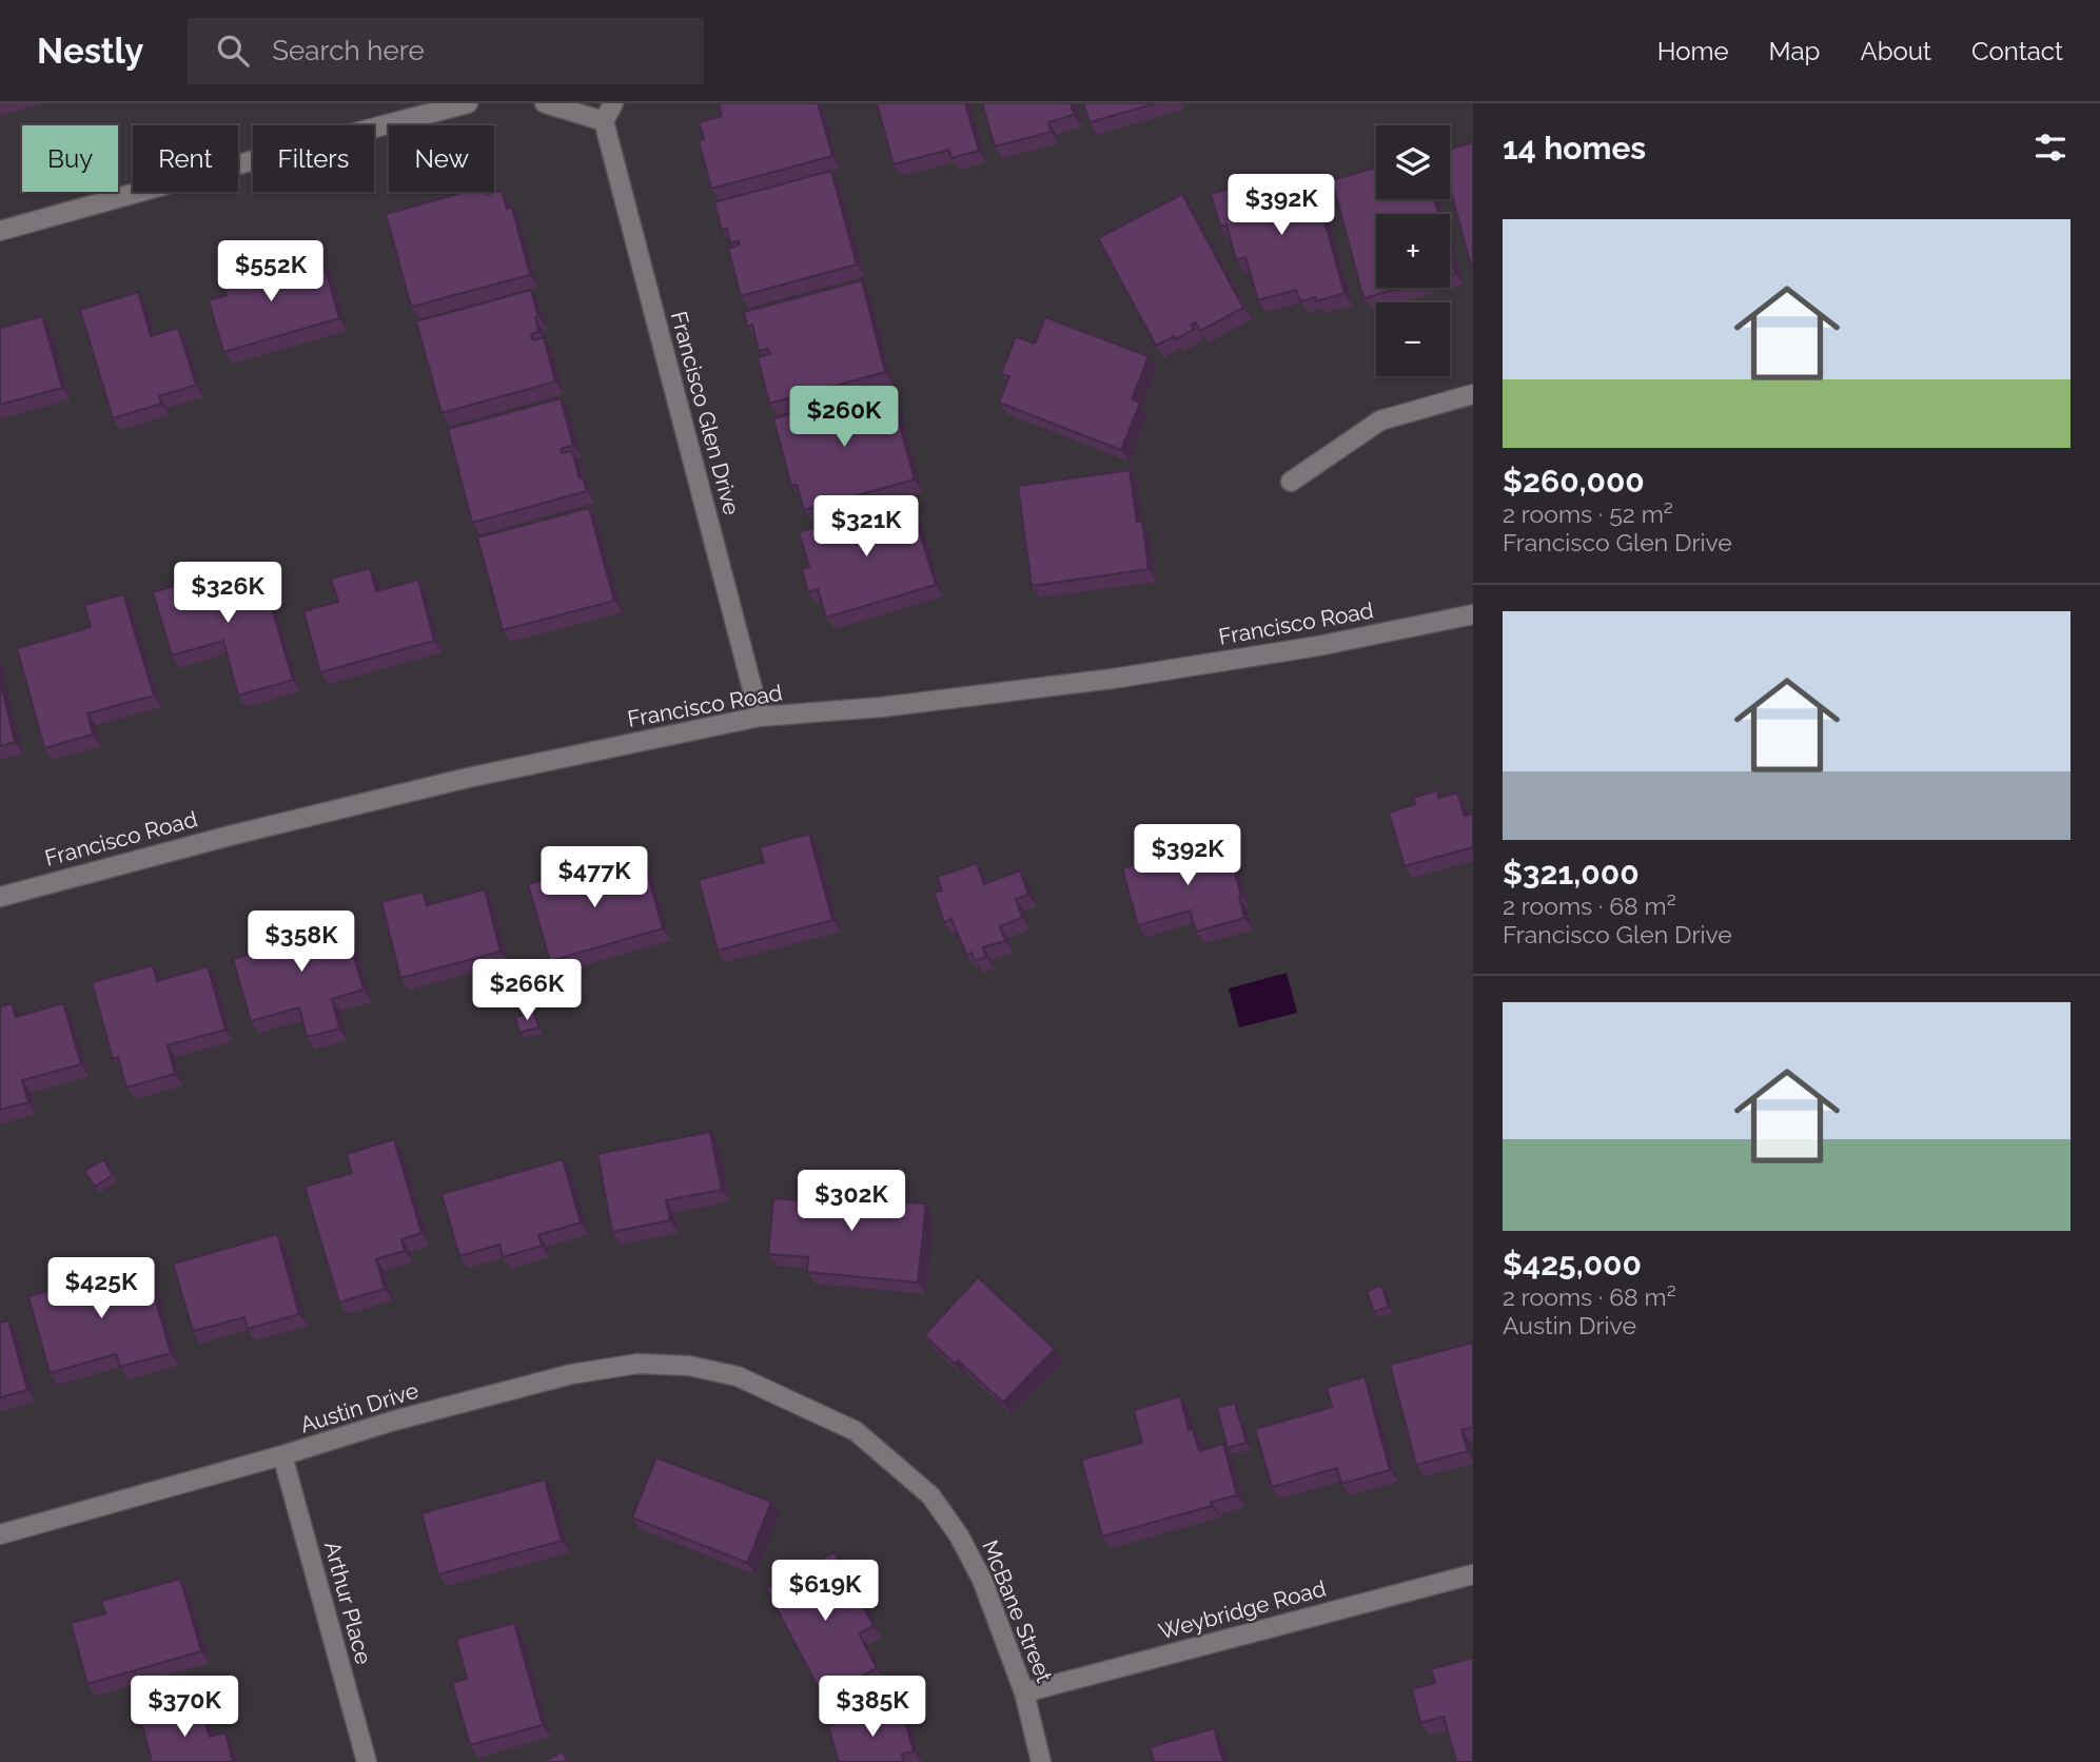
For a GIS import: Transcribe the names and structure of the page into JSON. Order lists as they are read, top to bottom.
{
  "streets": {
    "street": [
      "Francisco Glen Drive",
      "Francisco Road",
      "Austin Drive",
      "Arthur Place",
      "Weybridge Road",
      "McBane Street"
    ]
  },
  "crossings": [
    ["Francisco Glen Drive", "Francisco Road"],
    ["Austin Drive", "Arthur Place"],
    ["Austin Drive", "McBane Street"],
    ["Weybridge Road", "McBane Street"]
  ],
  "page": {
    "header": "Nestly",
    "search": "Search here",
    "nav": [
      "Home",
      "Map",
      "About",
      "Contact"
    ],
    "heading": "14 homes",
    "map_buttons": ["+", "−"],
    "chip": [
      "Buy",
      "Rent",
      "Filters",
      "New"
    ],
    "price": [
      "$392K",
      "$552K",
      "$260K",
      "$321K",
      "$326K",
      "$392K",
      "$477K",
      "$358K",
      "$266K",
      "$302K",
      "$425K",
      "$619K",
      "$370K",
      "$385K"
    ],
    "list": [
      {
        "name": "$260,000",
        "note": "2 rooms · 52 m² · Francisco Glen Drive"
      },
      {
        "name": "$321,000",
        "note": "2 rooms · 68 m² · Francisco Glen Drive"
      },
      {
        "name": "$425,000",
        "note": "2 rooms · 68 m² · Austin Drive"
      }
    ]
  }
}
